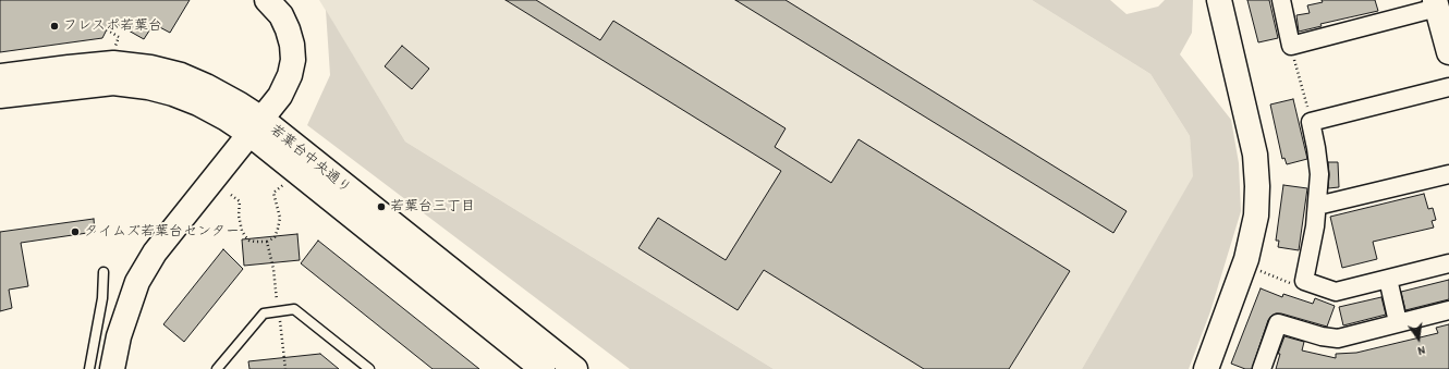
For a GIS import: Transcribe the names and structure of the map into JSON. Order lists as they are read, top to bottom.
{
  "streets": {
    "street": ["若葉台中央通り"]
  },
  "places": ["フレスポ若葉台", "若葉台三丁目", "タイムズ若葉台センター"],
  "north": "bottom"
}
